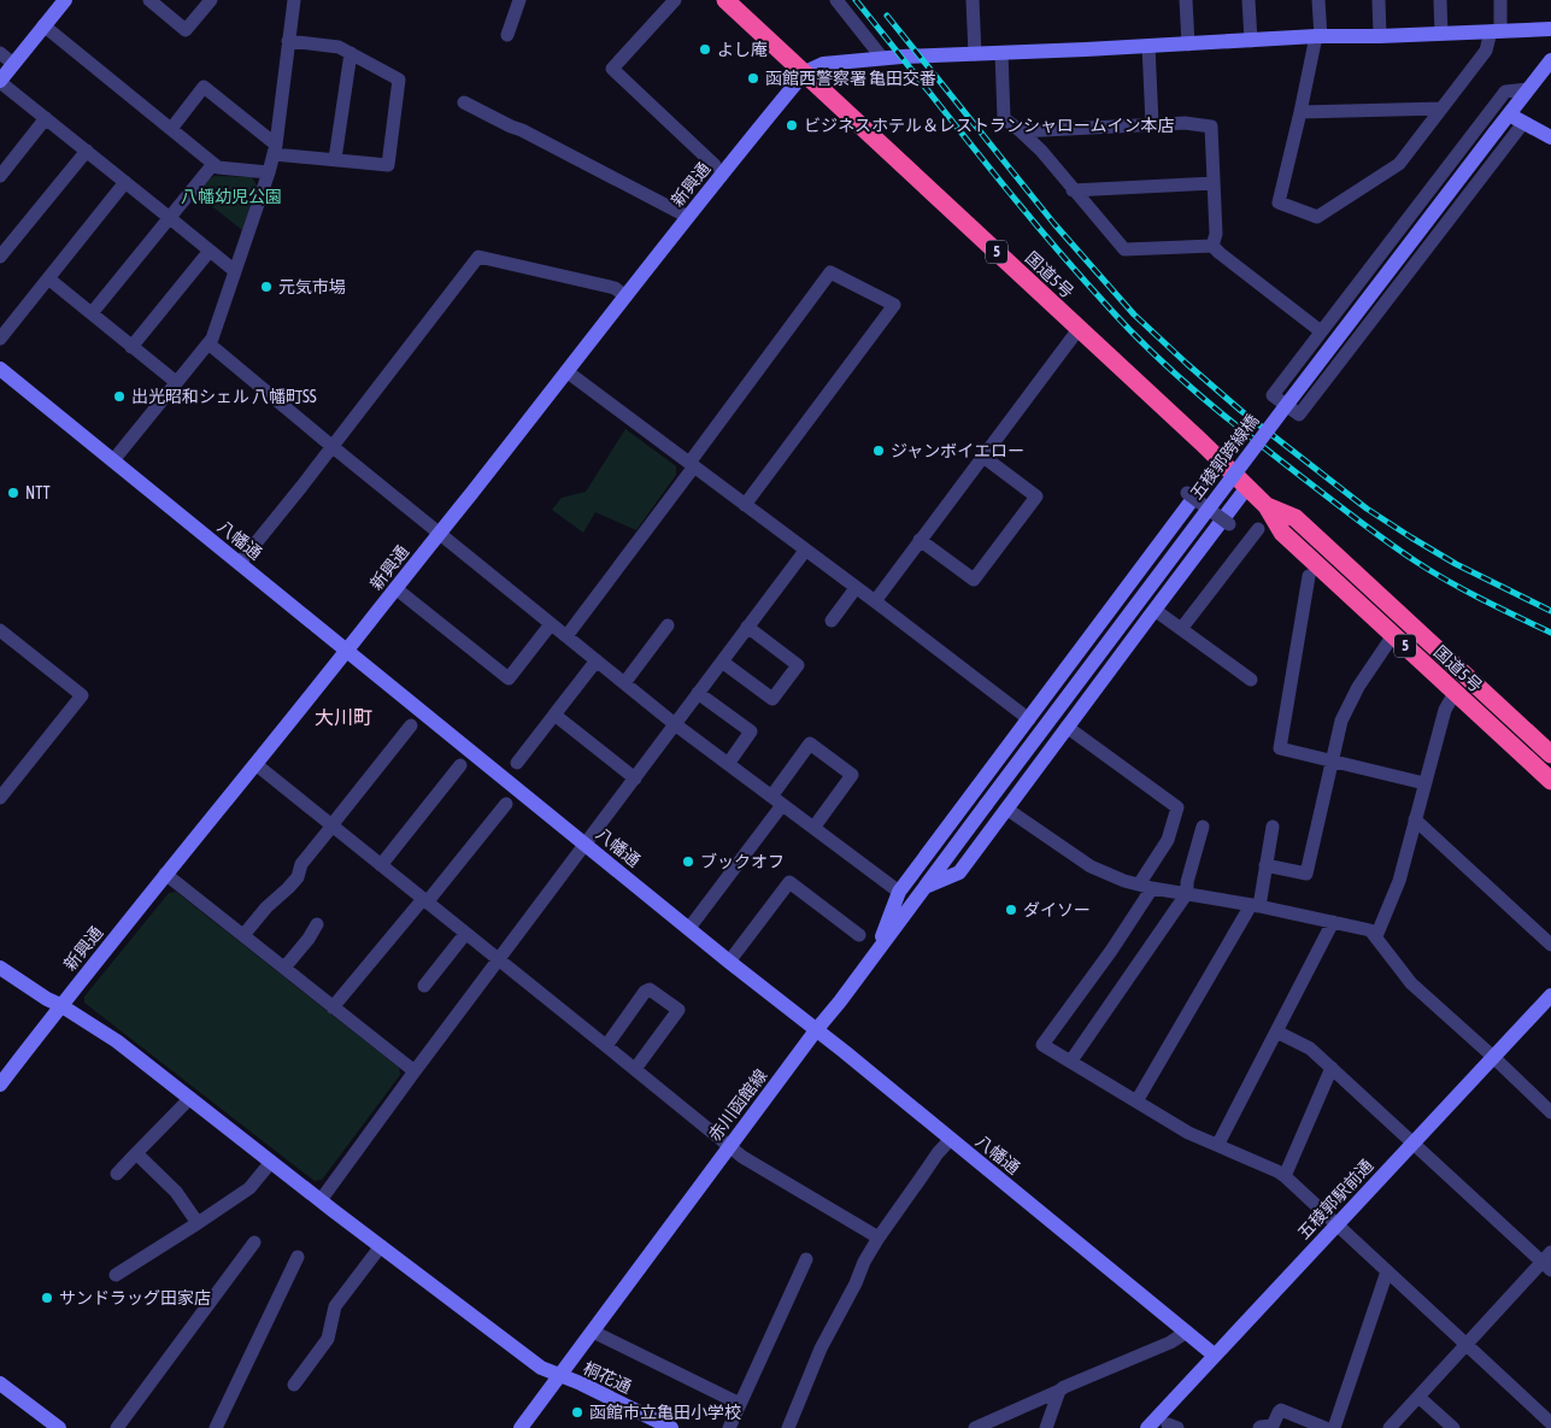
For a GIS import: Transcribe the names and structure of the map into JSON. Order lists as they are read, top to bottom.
{
  "streets": {
    "highway": ["5", "国道5号"],
    "street": [
      "新興通",
      "五稜郭跨線橋",
      "八幡通",
      "赤川函館線",
      "五稜郭駅前通",
      "桐花通"
    ]
  },
  "crossings": [
    ["新興通", "国道5号"],
    ["新興通", "八幡通"],
    ["新興通", "桐花通"],
    ["五稜郭跨線橋", "赤川函館線"],
    ["八幡通", "赤川函館線"],
    ["八幡通", "五稜郭駅前通"],
    ["赤川函館線", "桐花通"]
  ],
  "districts": ["大川町"],
  "parks": ["八幡幼児公園"],
  "places": [
    "よし庵",
    "函館西警察署 亀田交番",
    "ビジネスホテル＆レストランシャロームイン本店",
    "元気市場",
    "出光昭和シェル 八幡町SS",
    "ジャンボイエロー",
    "NTT",
    "ブックオフ",
    "ダイソー",
    "サンドラッグ田家店",
    "函館市立亀田小学校"
  ]
}
